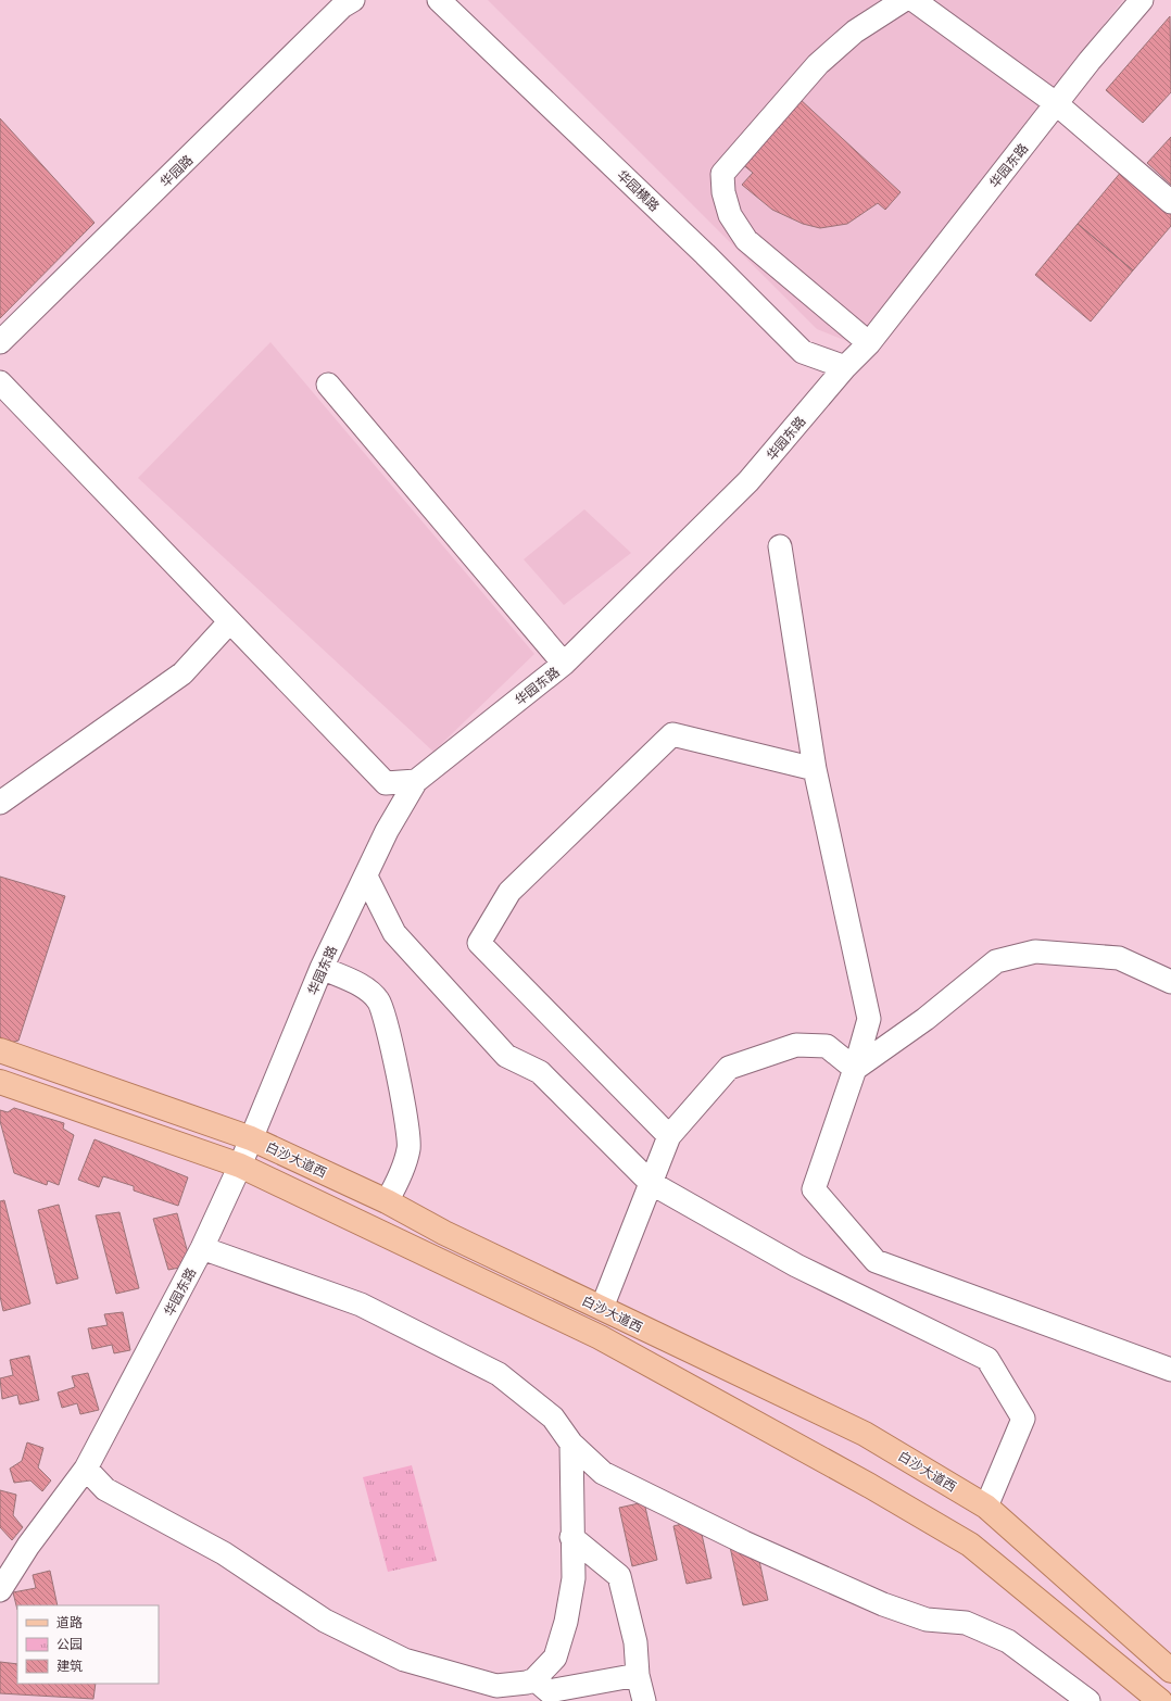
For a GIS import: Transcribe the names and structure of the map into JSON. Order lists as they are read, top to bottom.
{
  "streets": {
    "main road": ["白沙大道西"],
    "street": ["华园东路", "华园路", "华园横路"]
  },
  "crossings": [
    ["华园东路", "华园横路"],
    ["华园东路", "白沙大道西"]
  ],
  "legend": ["道路", "公园", "建筑"]
}
